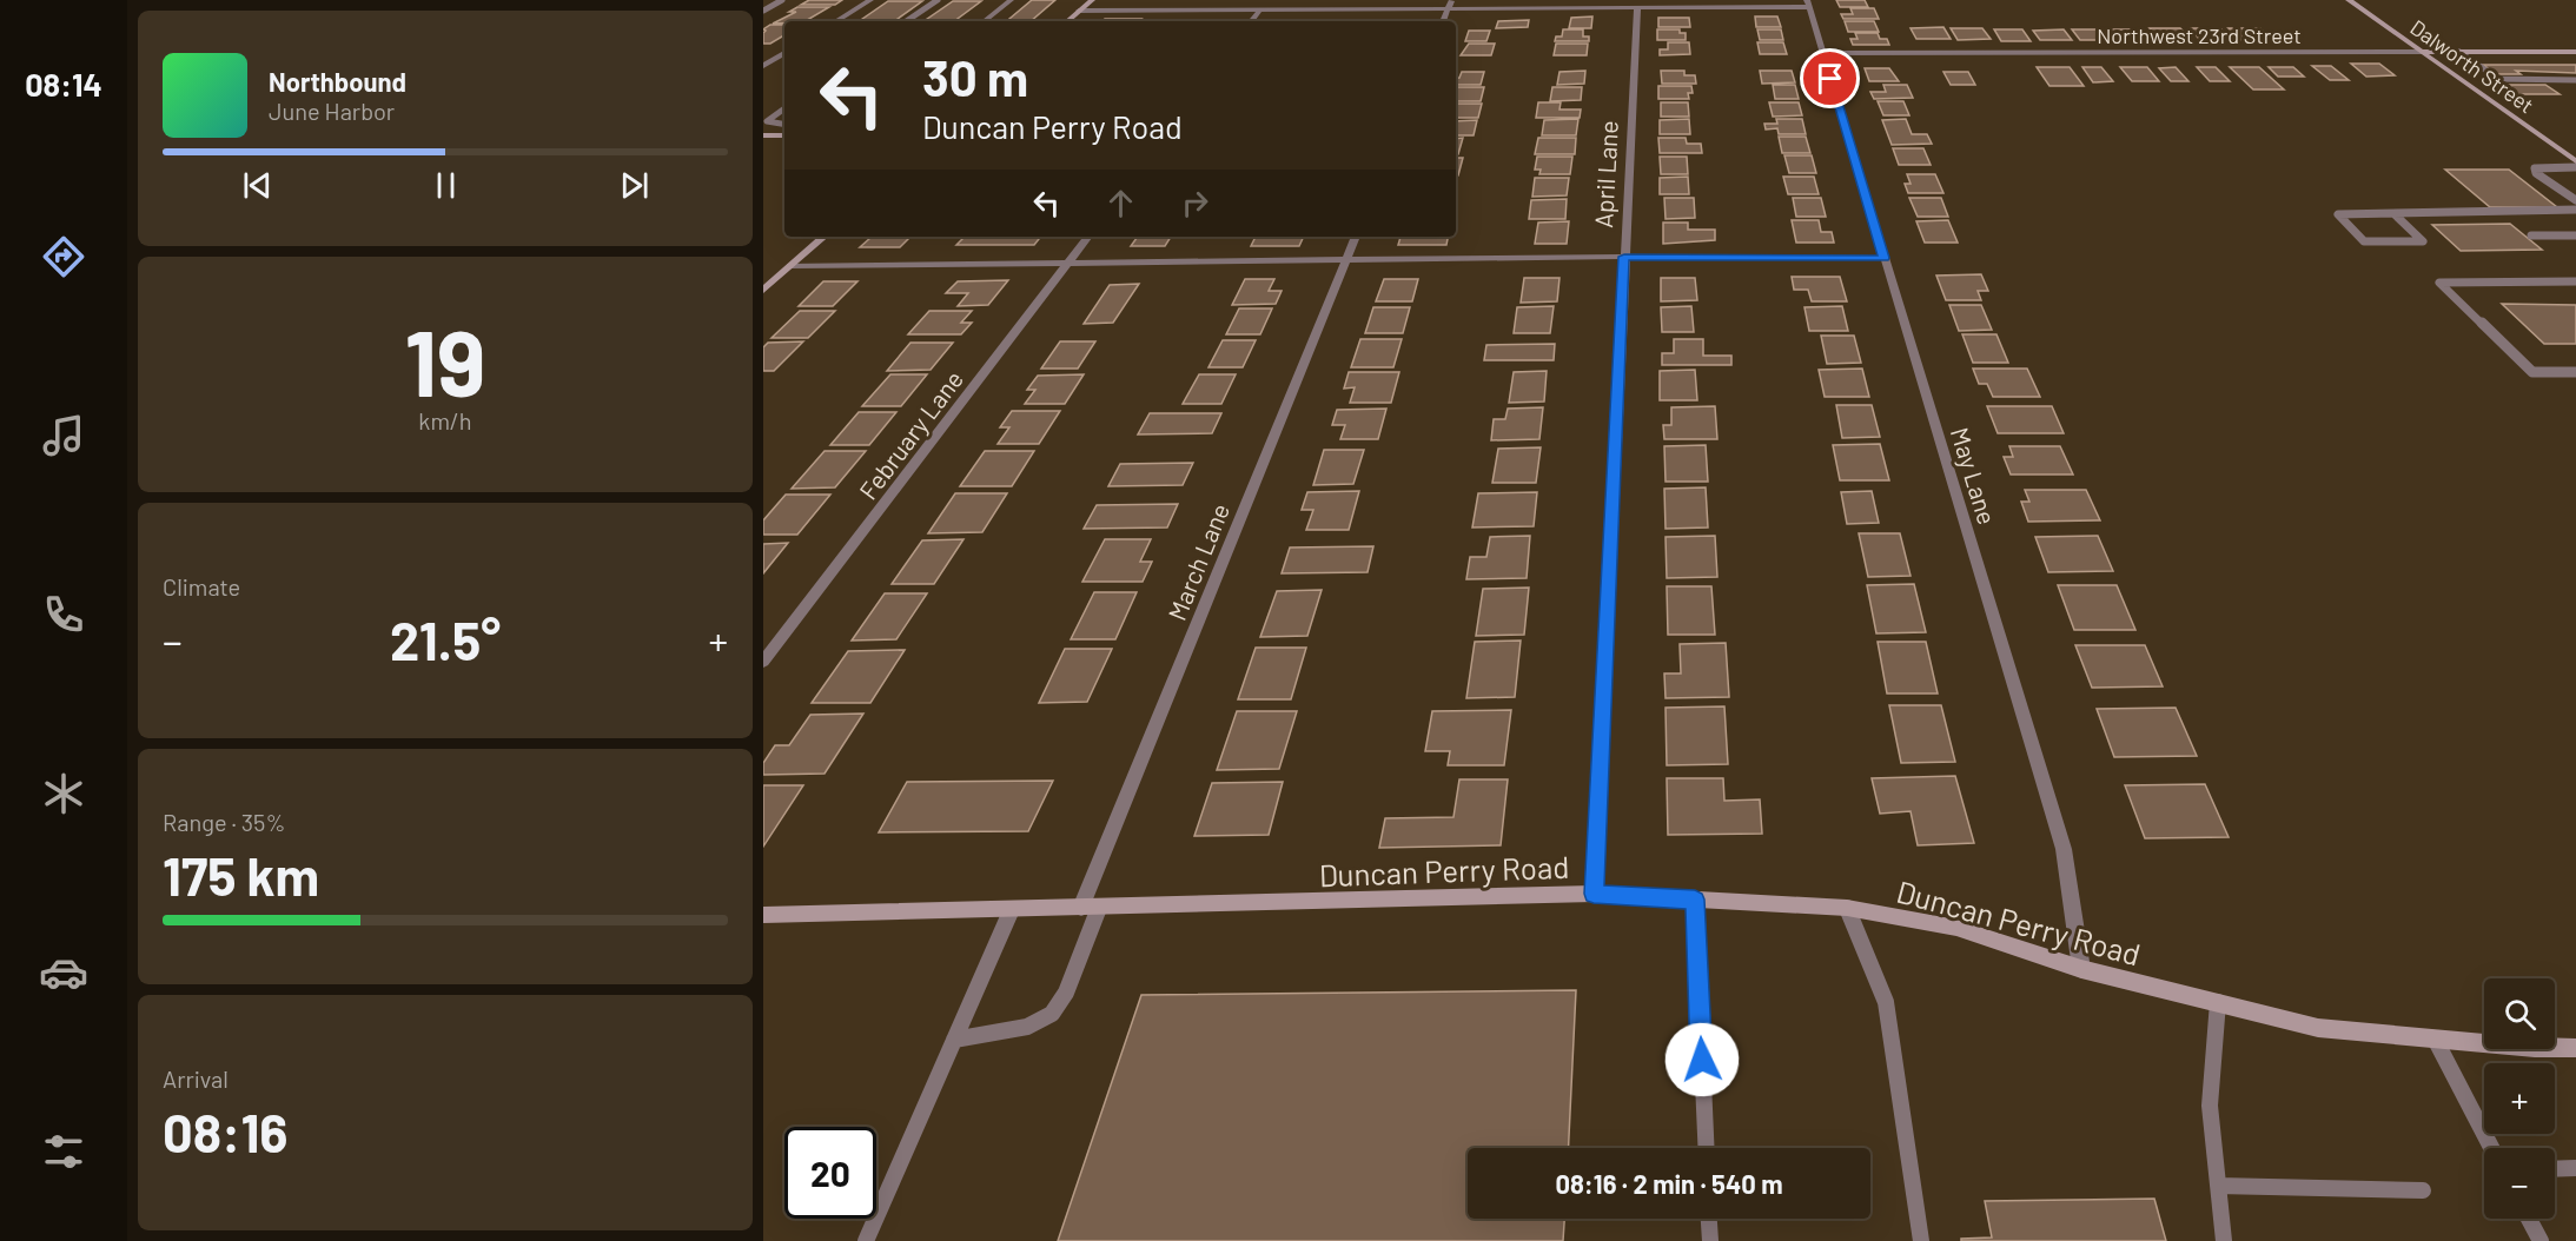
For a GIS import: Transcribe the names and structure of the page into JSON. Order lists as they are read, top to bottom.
{
  "streets": {
    "street": [
      "Northwest 23rd Street",
      "Dalworth Street",
      "April Lane",
      "February Lane",
      "May Lane",
      "March Lane",
      "Duncan Perry Road"
    ]
  },
  "crossings": [
    ["Northwest 23rd Street", "Dalworth Street"],
    ["Northwest 23rd Street", "May Lane"],
    ["April Lane", "Duncan Perry Road"],
    ["May Lane", "Duncan Perry Road"],
    ["March Lane", "Duncan Perry Road"]
  ],
  "page": {
    "tabs": "08:14",
    "turn": ["30 m", "Duncan Perry Road"],
    "song": ["Northbound", "June Harbor"],
    "tile": [
      ["19", "km/h"],
      "Climate",
      ["Range · 35%", "175 km"],
      ["Arrival", "08:16"]
    ],
    "heat": ["−", "21.5°", "+"],
    "map_buttons": ["+", "−"],
    "limit": "20",
    "trip": "08:16 · 2 min · 540 m"
  }
}
